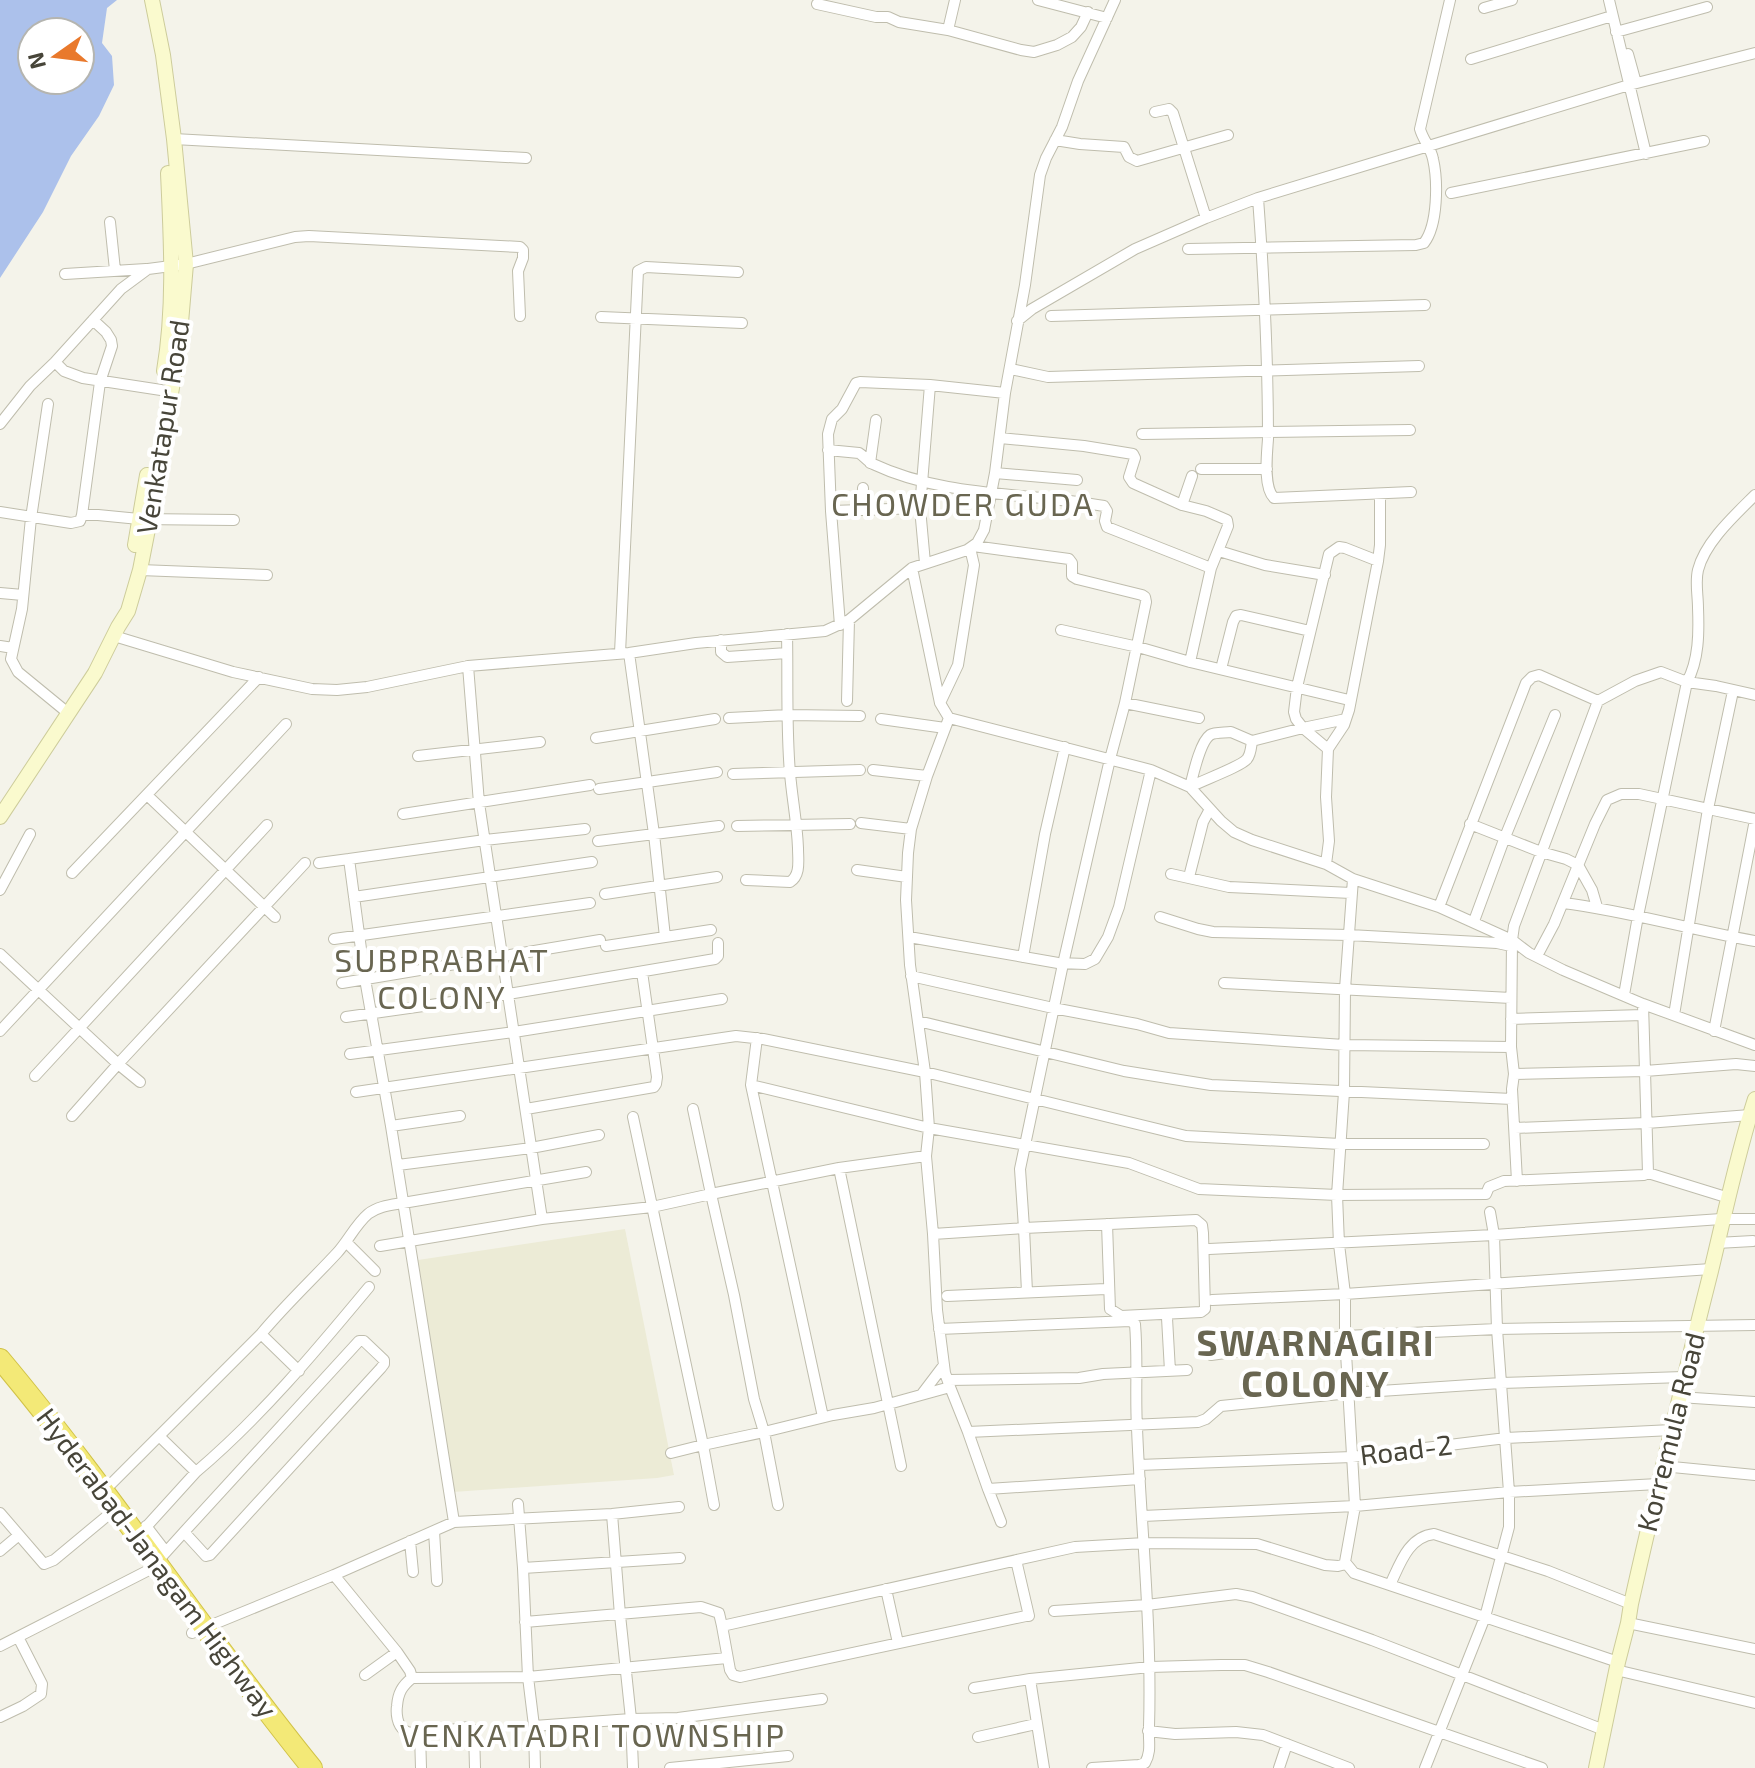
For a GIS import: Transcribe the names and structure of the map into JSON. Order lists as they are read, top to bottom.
{
  "streets": {
    "highway": ["Hyderabad-Janagam Highway"],
    "street": ["Venkatapur Road", "Korremula Road", "Road-2"]
  },
  "crossings": [
    ["Korremula Road", "Road-2"]
  ],
  "districts": [
    "CHOWDER GUDA",
    "SUBPRABHAT COLONY",
    "SWARNAGIRI COLONY",
    "VENKATADRI TOWNSHIP"
  ],
  "north": "left"
}
